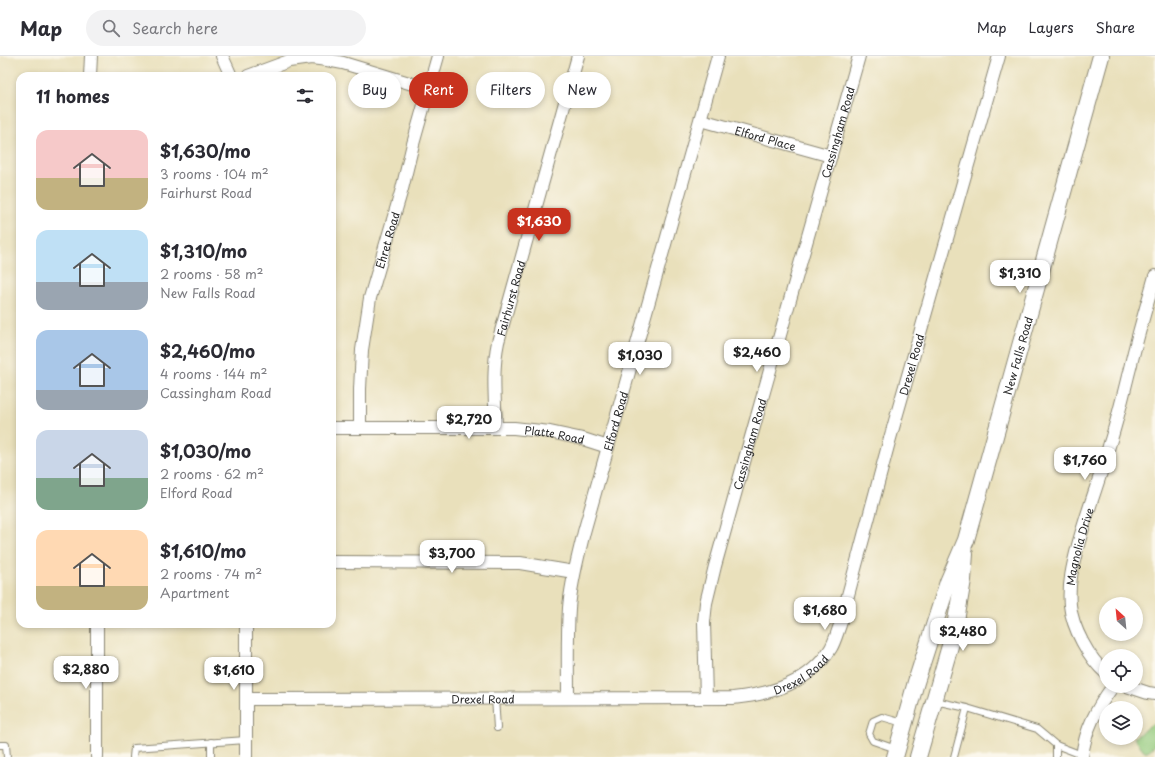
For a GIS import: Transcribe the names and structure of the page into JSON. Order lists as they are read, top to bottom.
{
  "streets": {
    "main road": ["New Falls Road"],
    "street": [
      "Cassingham Road",
      "Elford Place",
      "Ehret Road",
      "Fairhurst Road",
      "Drexel Road",
      "Elford Road",
      "Platte Road",
      "Magnolia Drive"
    ]
  },
  "crossings": [
    ["Cassingham Road", "Elford Place"],
    ["Cassingham Road", "Drexel Road"],
    ["Elford Place", "Elford Road"],
    ["Ehret Road", "Platte Road"],
    ["Fairhurst Road", "Platte Road"],
    ["Drexel Road", "Elford Road"],
    ["Elford Road", "Platte Road"]
  ],
  "north": "top left",
  "page": {
    "header": "Map",
    "search": "Search here",
    "nav": ["Map", "Layers", "Share"],
    "chip": [
      "Buy",
      "Rent",
      "Filters",
      "New"
    ],
    "heading": "11 homes",
    "list": [
      {
        "name": "$1,630/mo",
        "note": "3 rooms · 104 m² · Fairhurst Road"
      },
      {
        "name": "$1,310/mo",
        "note": "2 rooms · 58 m² · New Falls Road"
      },
      {
        "name": "$2,460/mo",
        "note": "4 rooms · 144 m² · Cassingham Road"
      },
      {
        "name": "$1,030/mo",
        "note": "2 rooms · 62 m² · Elford Road"
      },
      {
        "name": "$1,610/mo",
        "note": "2 rooms · 74 m² · Apartment"
      }
    ],
    "price": [
      "$1,630",
      "$1,310",
      "$2,460",
      "$1,030",
      "$2,720",
      "$1,760",
      "$3,700",
      "$1,680",
      "$2,480",
      "$2,880",
      "$1,610"
    ]
  }
}
